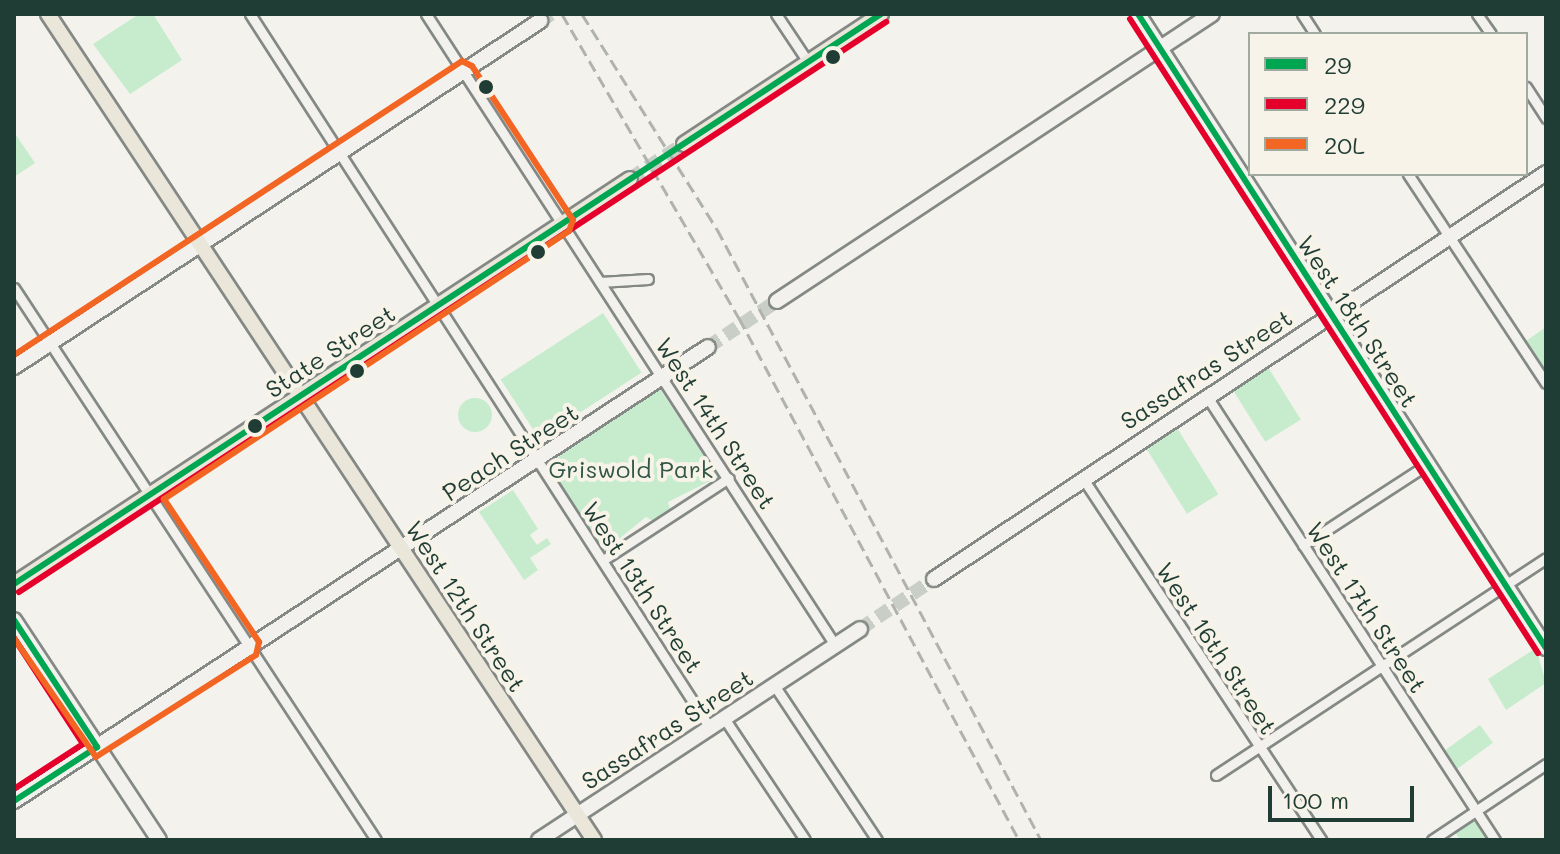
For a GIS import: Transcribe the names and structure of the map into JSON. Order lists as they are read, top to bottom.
{
  "streets": {
    "main road": [
      "West 18th Street",
      "State Street",
      "Sassafras Street",
      "Peach Street",
      "West 12th Street"
    ],
    "street": [
      "West 14th Street",
      "West 13th Street",
      "West 17th Street",
      "West 16th Street"
    ]
  },
  "crossings": [
    ["West 18th Street", "Sassafras Street"],
    ["State Street", "West 14th Street"],
    ["State Street", "West 13th Street"],
    ["State Street", "West 12th Street"],
    ["Sassafras Street", "West 14th Street"],
    ["Sassafras Street", "West 13th Street"],
    ["Sassafras Street", "West 12th Street"],
    ["Sassafras Street", "West 17th Street"],
    ["Sassafras Street", "West 16th Street"],
    ["West 14th Street", "Peach Street"],
    ["Peach Street", "West 13th Street"],
    ["Peach Street", "West 12th Street"]
  ],
  "parks": ["Griswold Park"],
  "lines": ["transit line 29", "transit line 229", "transit line 20L"],
  "legend": ["29", "229", "20L"],
  "scale_bar": "100 m"
}
